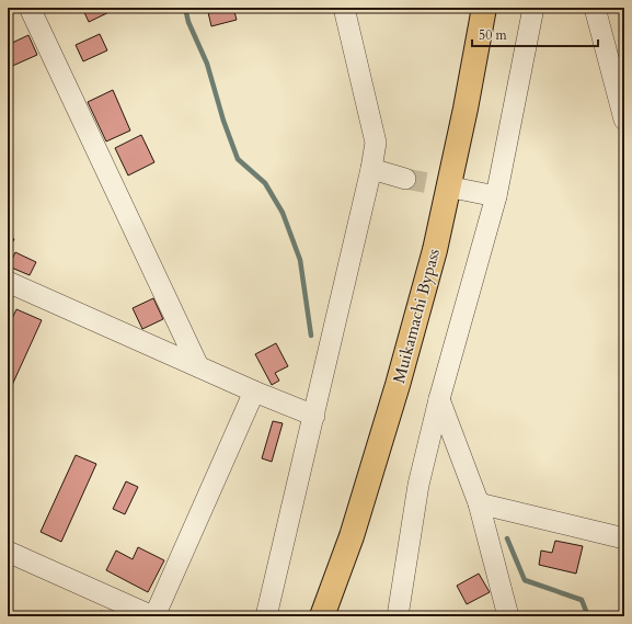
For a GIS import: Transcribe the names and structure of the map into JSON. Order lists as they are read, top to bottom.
{
  "streets": {
    "highway": ["Muikamachi Bypass"]
  },
  "scale_bar": "50 m"
}
